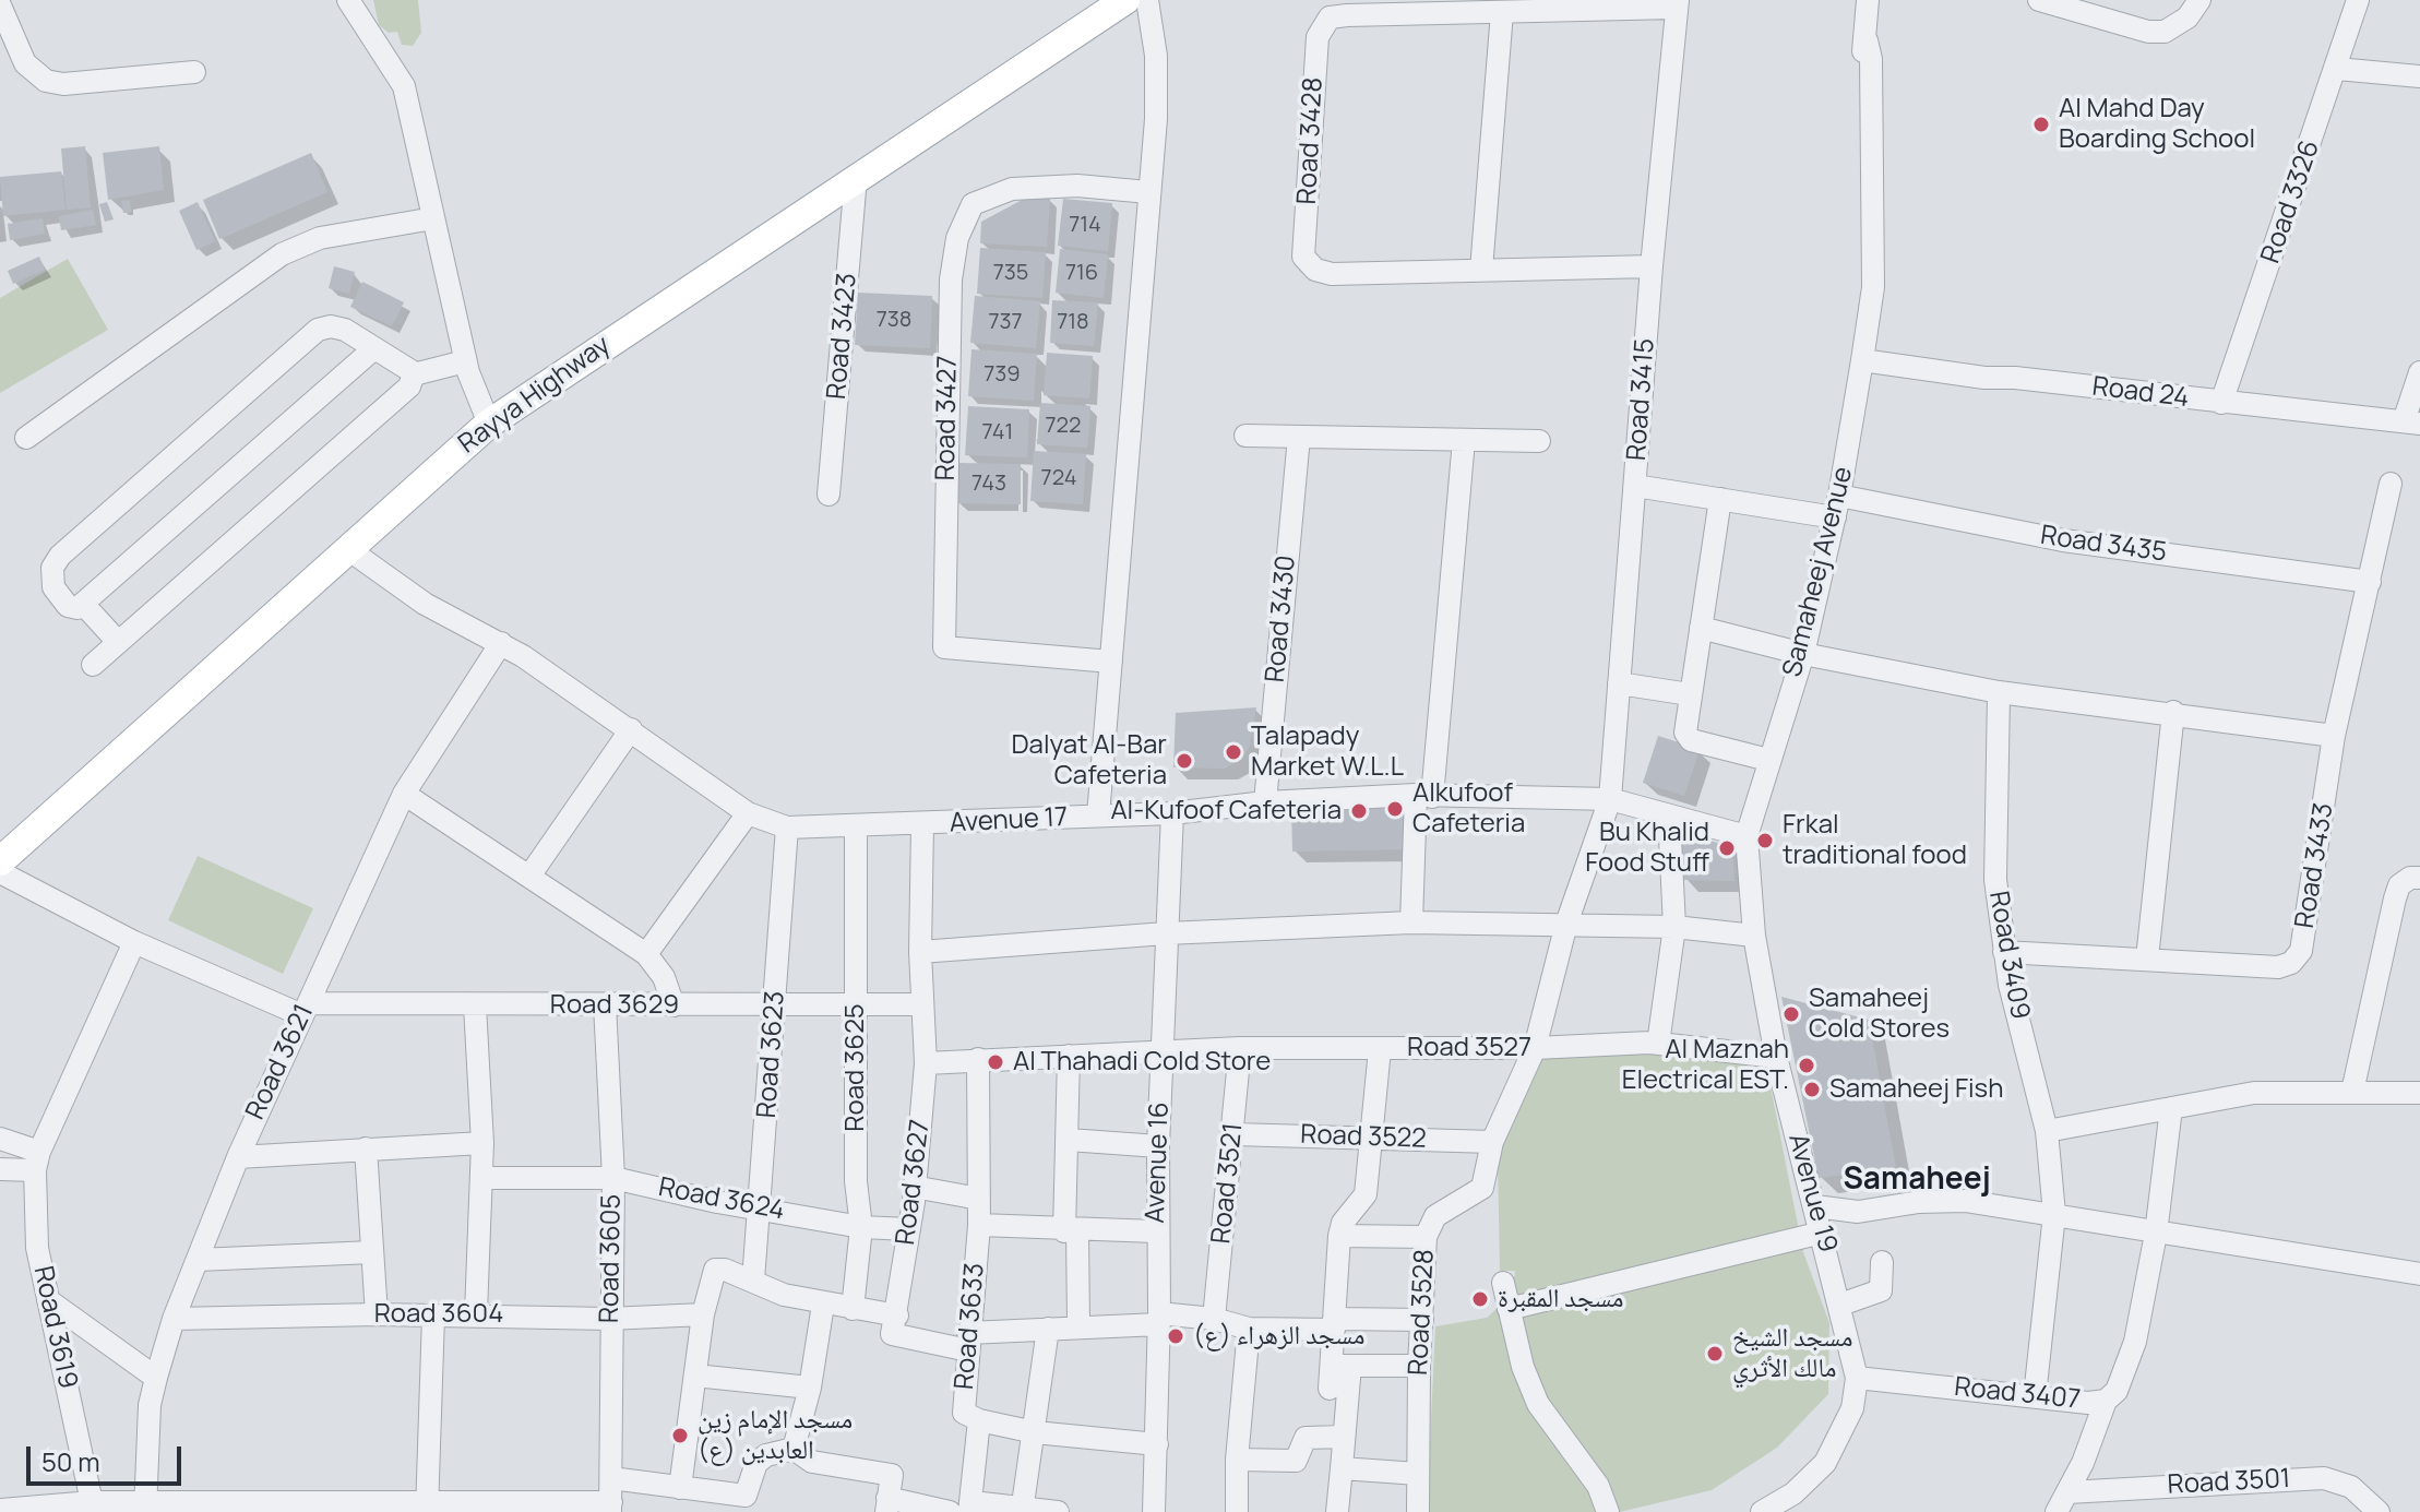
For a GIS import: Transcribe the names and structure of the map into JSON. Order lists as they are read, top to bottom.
{
  "streets": {
    "main road": ["Rayya Highway"],
    "street": [
      "Road 3428",
      "Road 3326",
      "Road 3423",
      "Road 24",
      "Road 3415",
      "Road 3427",
      "Road 3435",
      "Samaheej Avenue",
      "Road 3430",
      "Avenue 17",
      "Road 3433",
      "Road 3409",
      "Road 3629",
      "Road 3527",
      "Road 3623",
      "Road 3621",
      "Road 3625",
      "Road 3522",
      "Avenue 16",
      "Road 3627",
      "Road 3521",
      "Avenue 19",
      "Road 3624",
      "Road 3605",
      "Road 3528",
      "Road 3604",
      "Road 3633",
      "Road 3619",
      "Road 3407",
      "Road 3501"
    ]
  },
  "crossings": [
    ["Road 3428", "Road 3415"],
    ["Road 3326", "Road 24"],
    ["Road 3423", "Rayya Highway"],
    ["Road 24", "Samaheej Avenue"],
    ["Rayya Highway", "Avenue 17"],
    ["Road 3415", "Road 3435"],
    ["Road 3415", "Avenue 17"],
    ["Road 3415", "Road 3528"],
    ["Road 3435", "Samaheej Avenue"],
    ["Road 3435", "Road 3433"],
    ["Samaheej Avenue", "Avenue 17"],
    ["Samaheej Avenue", "Avenue 19"],
    ["Road 3430", "Avenue 17"],
    ["Avenue 17", "Road 3623"],
    ["Avenue 17", "Road 3621"],
    ["Avenue 17", "Road 3625"],
    ["Avenue 17", "Avenue 16"],
    ["Avenue 17", "Road 3627"],
    ["Avenue 17", "Avenue 19"],
    ["Road 3433", "Road 3409"],
    ["Road 3409", "Road 3407"],
    ["Road 3629", "Road 3623"],
    ["Road 3629", "Road 3621"],
    ["Road 3629", "Road 3625"],
    ["Road 3629", "Road 3627"],
    ["Road 3629", "Road 3605"],
    ["Road 3629", "Road 3619"],
    ["Road 3527", "Avenue 16"],
    ["Road 3527", "Road 3521"],
    ["Road 3527", "Avenue 19"],
    ["Road 3527", "Road 3528"],
    ["Road 3623", "Road 3624"],
    ["Road 3621", "Road 3604"],
    ["Road 3625", "Road 3624"],
    ["Road 3522", "Road 3521"],
    ["Road 3522", "Road 3528"],
    ["Avenue 16", "Road 3633"],
    ["Road 3627", "Road 3624"],
    ["Avenue 19", "Road 3407"],
    ["Road 3624", "Road 3605"],
    ["Road 3605", "Road 3604"]
  ],
  "districts": ["Samaheej"],
  "places": [
    "Al Mahd Day Boarding School",
    "Talapady Market W.L.L",
    "Dalyat Al-Bar Cafeteria",
    "Alkufoof Cafeteria",
    "Al-Kufoof Cafeteria",
    "Frkal traditional food",
    "Bu Khalid Food Stuff",
    "Samaheej Cold Stores",
    "Al Thahadi Cold Store",
    "Al Maznah Electrical EST.",
    "Samaheej Fish",
    "مسجد المقبرة",
    "مسجد الزهراء (ع)",
    "مسجد الشيخ مالك الأثري",
    "مسجد الإمام زين العابدين (ع)"
  ],
  "house_numbers": [
    "714",
    "735",
    "716",
    "738",
    "737",
    "718",
    "739",
    "722",
    "741",
    "724",
    "743"
  ],
  "scale_bar": "50 m"
}
